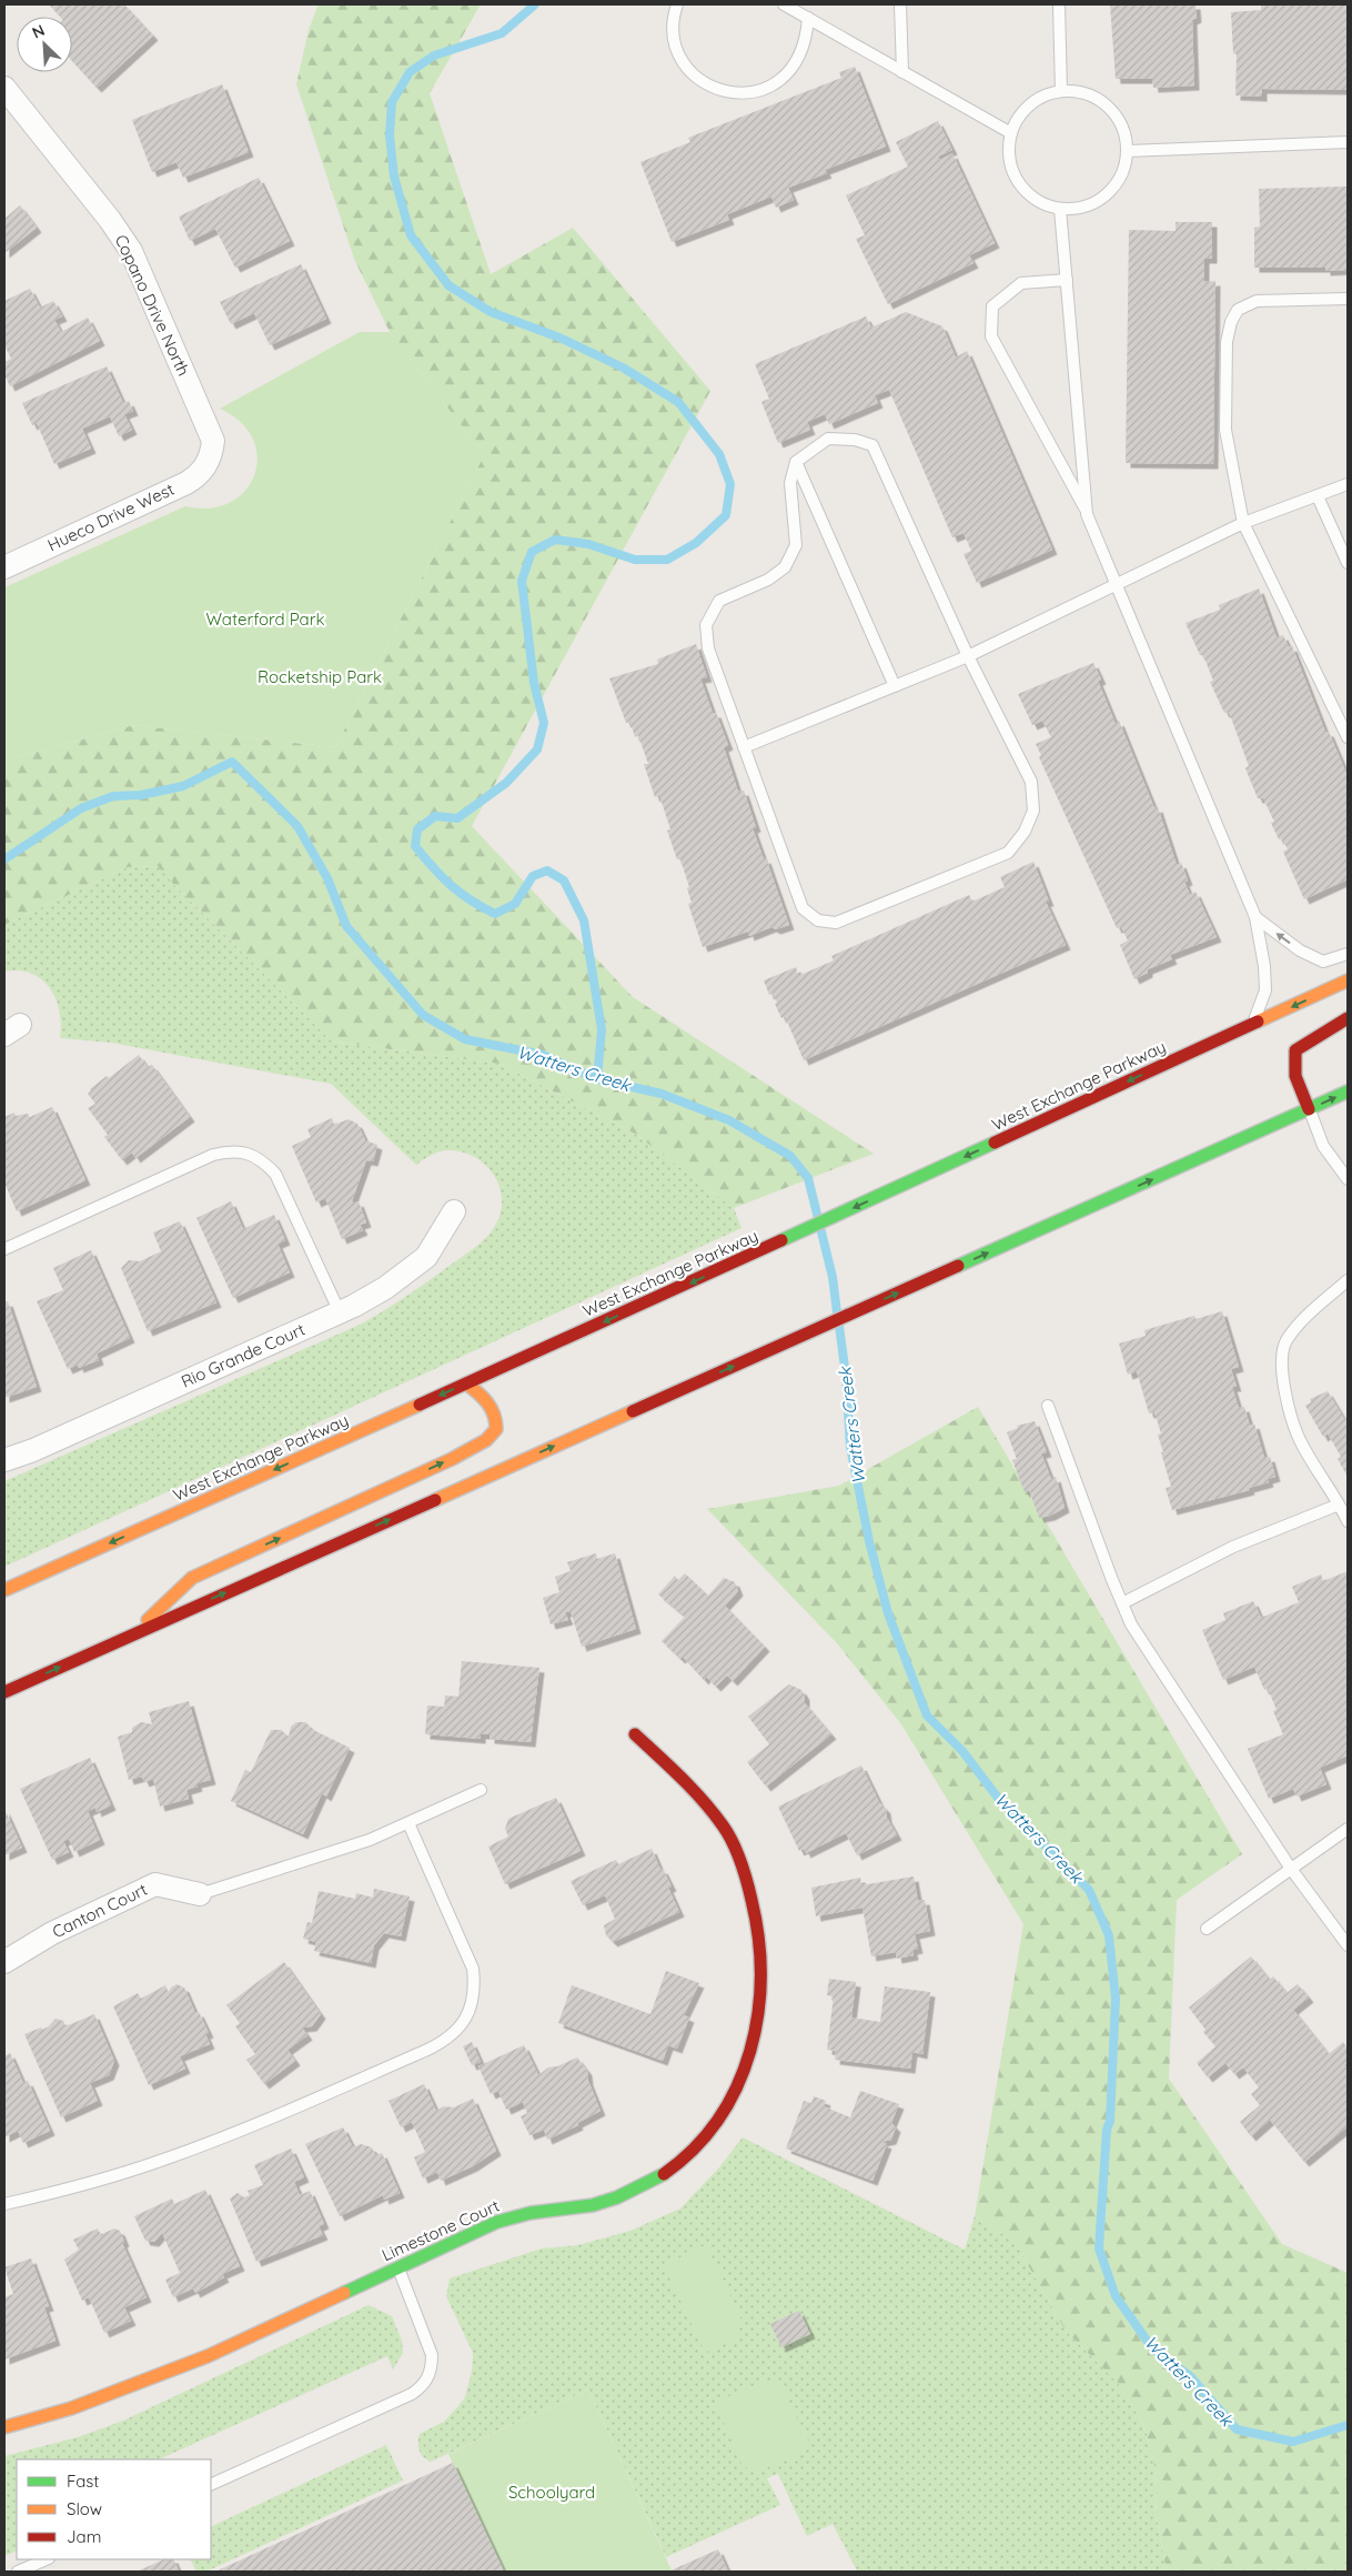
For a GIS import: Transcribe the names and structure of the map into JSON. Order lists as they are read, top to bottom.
{
  "streets": {
    "main road": ["West Exchange Parkway", "Limestone Court"],
    "street": [
      "Copano Drive North",
      "Hueco Drive West",
      "Rio Grande Court",
      "Canton Court"
    ]
  },
  "crossings": [
    ["Copano Drive North", "Hueco Drive West"]
  ],
  "water": ["Watters Creek"],
  "parks": ["Waterford Park", "Rocketship Park", "Schoolyard"],
  "legend": ["Fast", "Slow", "Jam"],
  "north": "top left"
}
